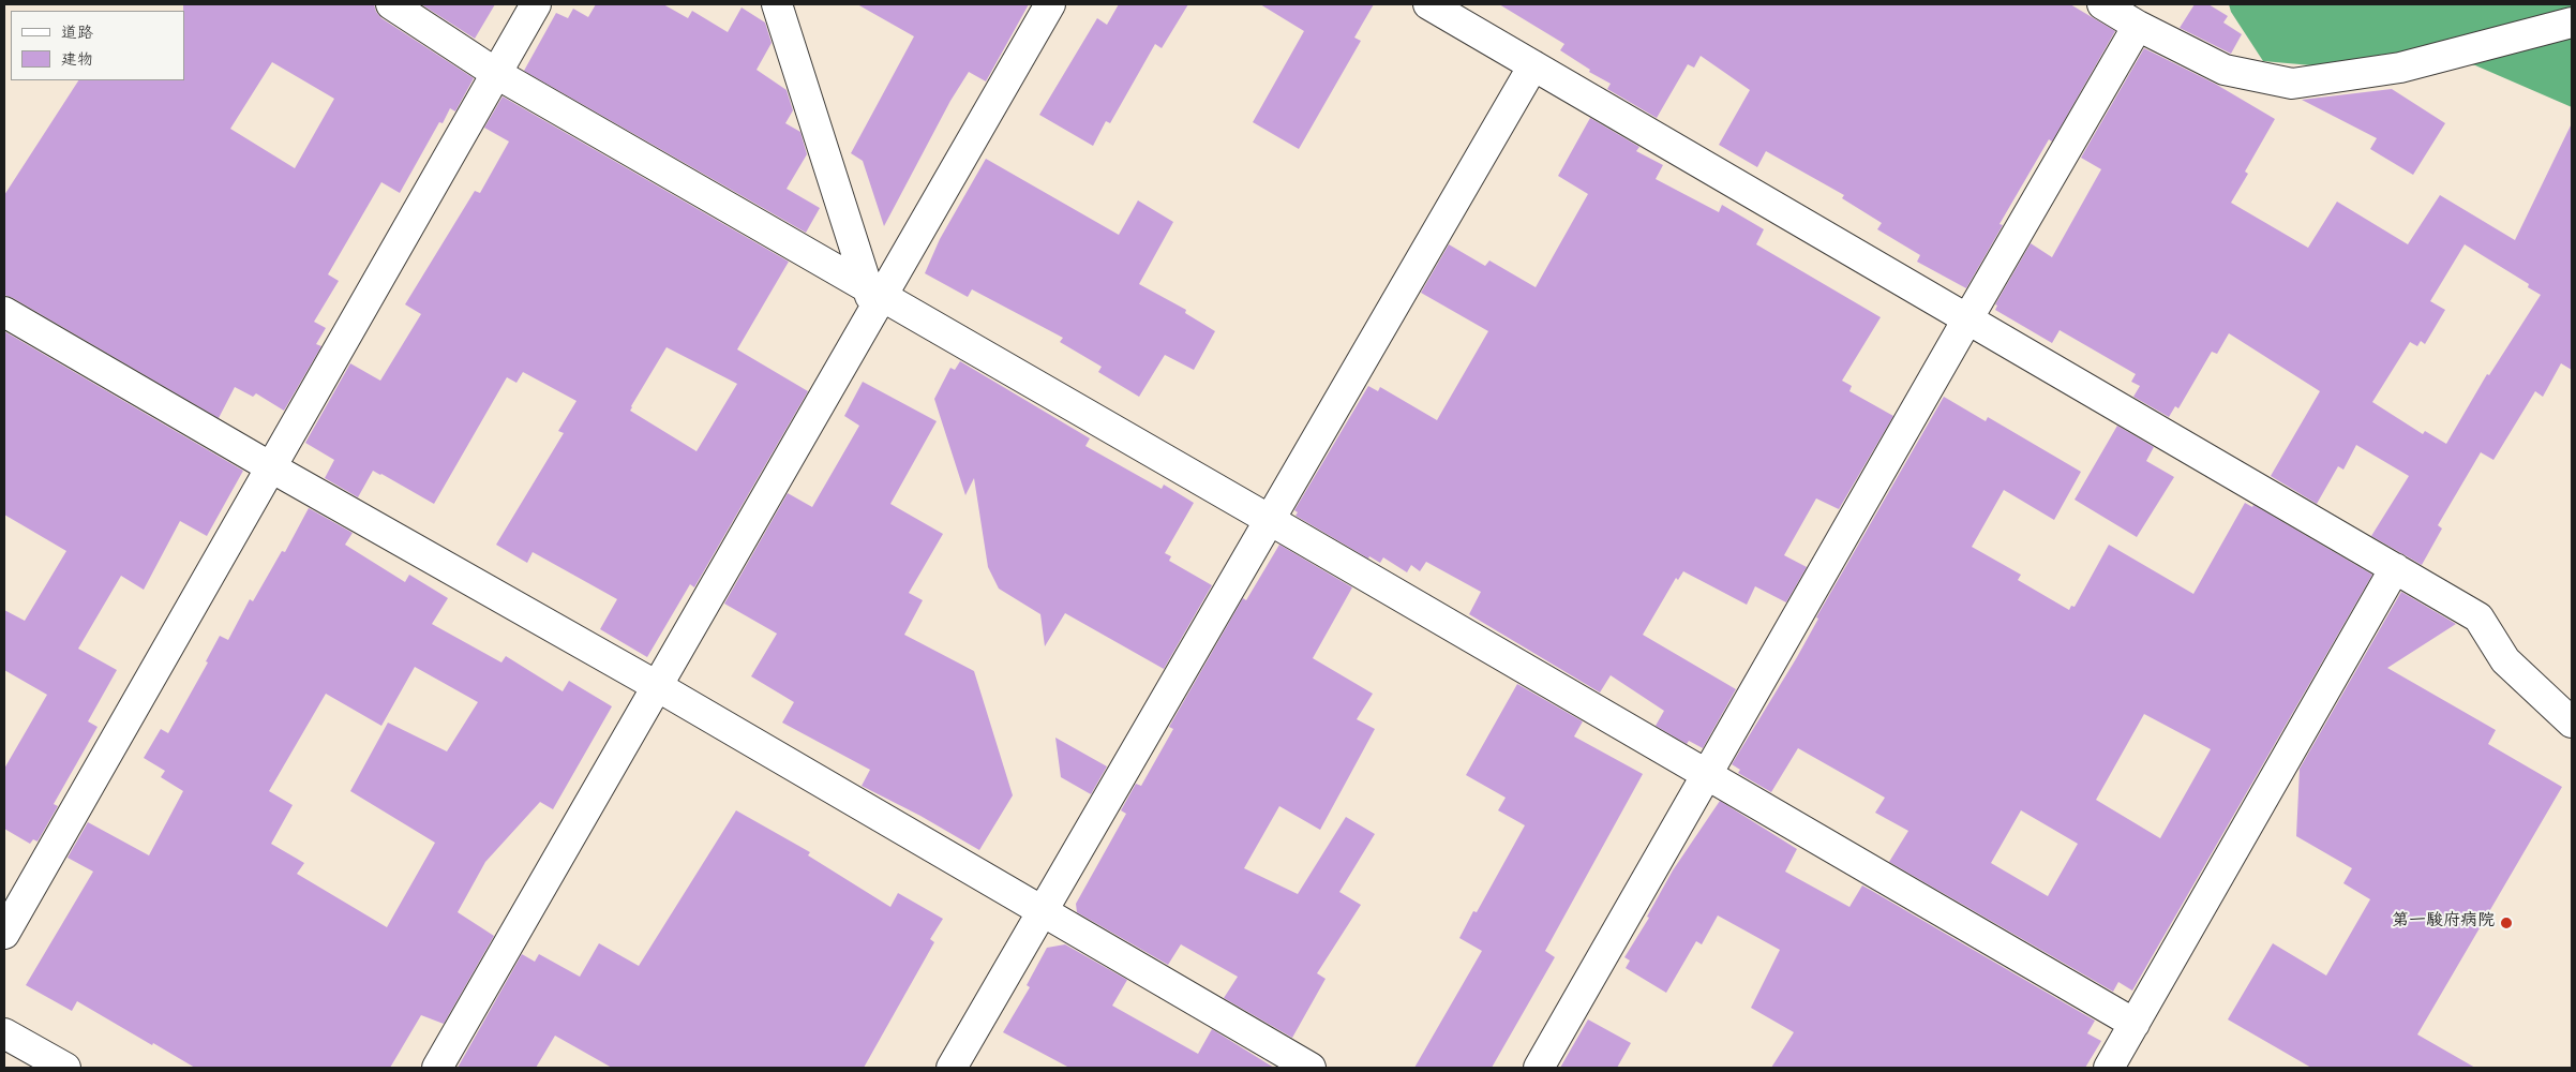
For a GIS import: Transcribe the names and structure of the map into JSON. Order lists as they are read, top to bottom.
{
  "places": ["第一駿府病院"],
  "legend": ["道路", "建物"]
}
